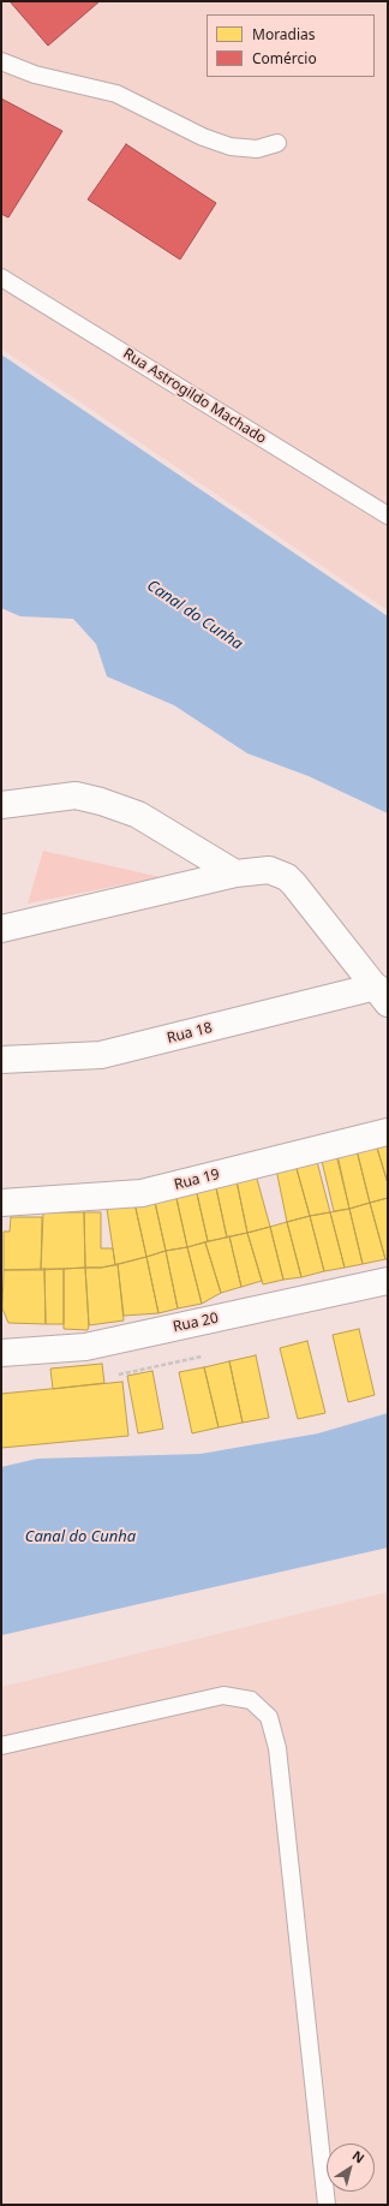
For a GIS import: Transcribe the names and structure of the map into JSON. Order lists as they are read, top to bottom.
{
  "streets": {
    "street": ["Rua 18", "Rua 19", "Rua 20"],
    "lane": ["Rua Astrogildo Machado"]
  },
  "water": ["Canal do Cunha"],
  "legend": ["Moradias", "Comércio"],
  "north": "top right"
}
